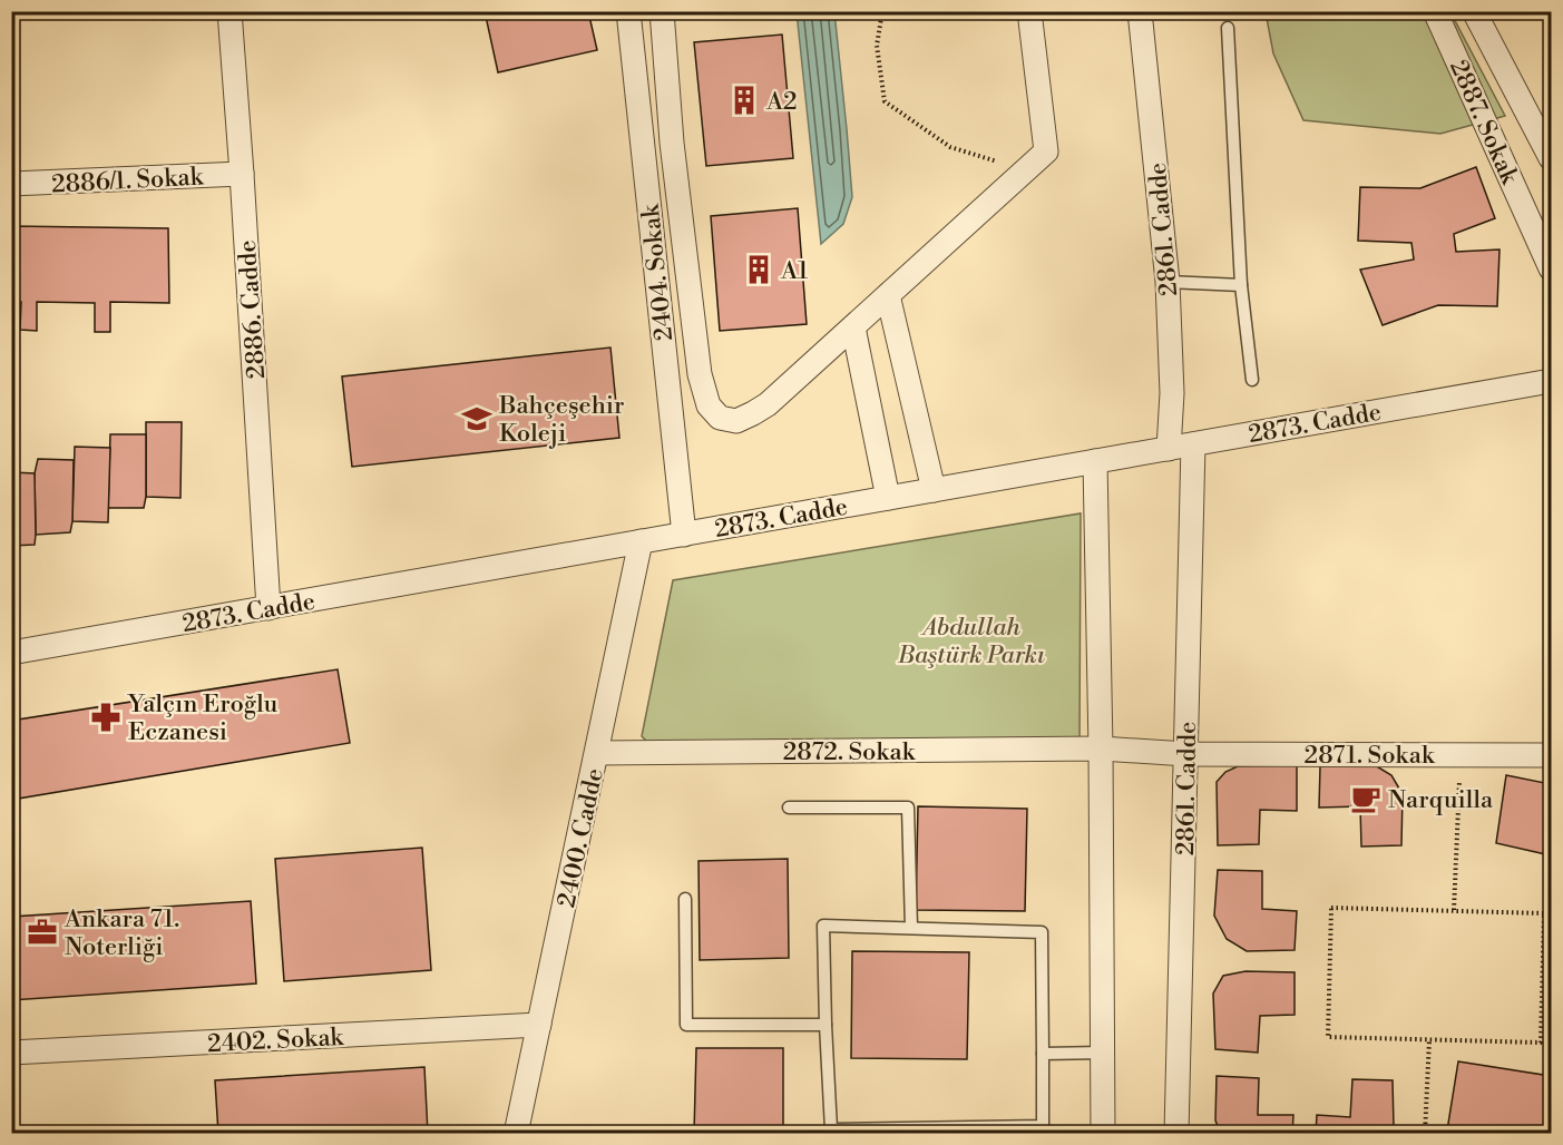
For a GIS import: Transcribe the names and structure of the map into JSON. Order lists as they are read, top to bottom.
{
  "streets": {
    "street": [
      "2887. Sokak",
      "2886/1. Sokak",
      "2861. Cadde",
      "2404. Sokak",
      "2886. Cadde",
      "2873. Cadde",
      "2872. Sokak",
      "2871. Sokak",
      "2400. Cadde",
      "2402. Sokak"
    ]
  },
  "crossings": [
    ["2886/1. Sokak", "2886. Cadde"],
    ["2861. Cadde", "2873. Cadde"],
    ["2861. Cadde", "2872. Sokak"],
    ["2861. Cadde", "2871. Sokak"],
    ["2404. Sokak", "2873. Cadde"],
    ["2886. Cadde", "2873. Cadde"],
    ["2873. Cadde", "2400. Cadde"],
    ["2872. Sokak", "2871. Sokak"],
    ["2872. Sokak", "2400. Cadde"],
    ["2400. Cadde", "2402. Sokak"]
  ],
  "parks": ["Abdullah Baştürk Parkı"],
  "places": {
    "building": ["A2", "A1"],
    "school or university": ["Bahçeşehir Koleji"],
    "pharmacy": ["Yalçın Eroğlu Eczanesi"],
    "cafe": ["Narquilla"],
    "office": ["Ankara 71. Noterliği"]
  }
}
